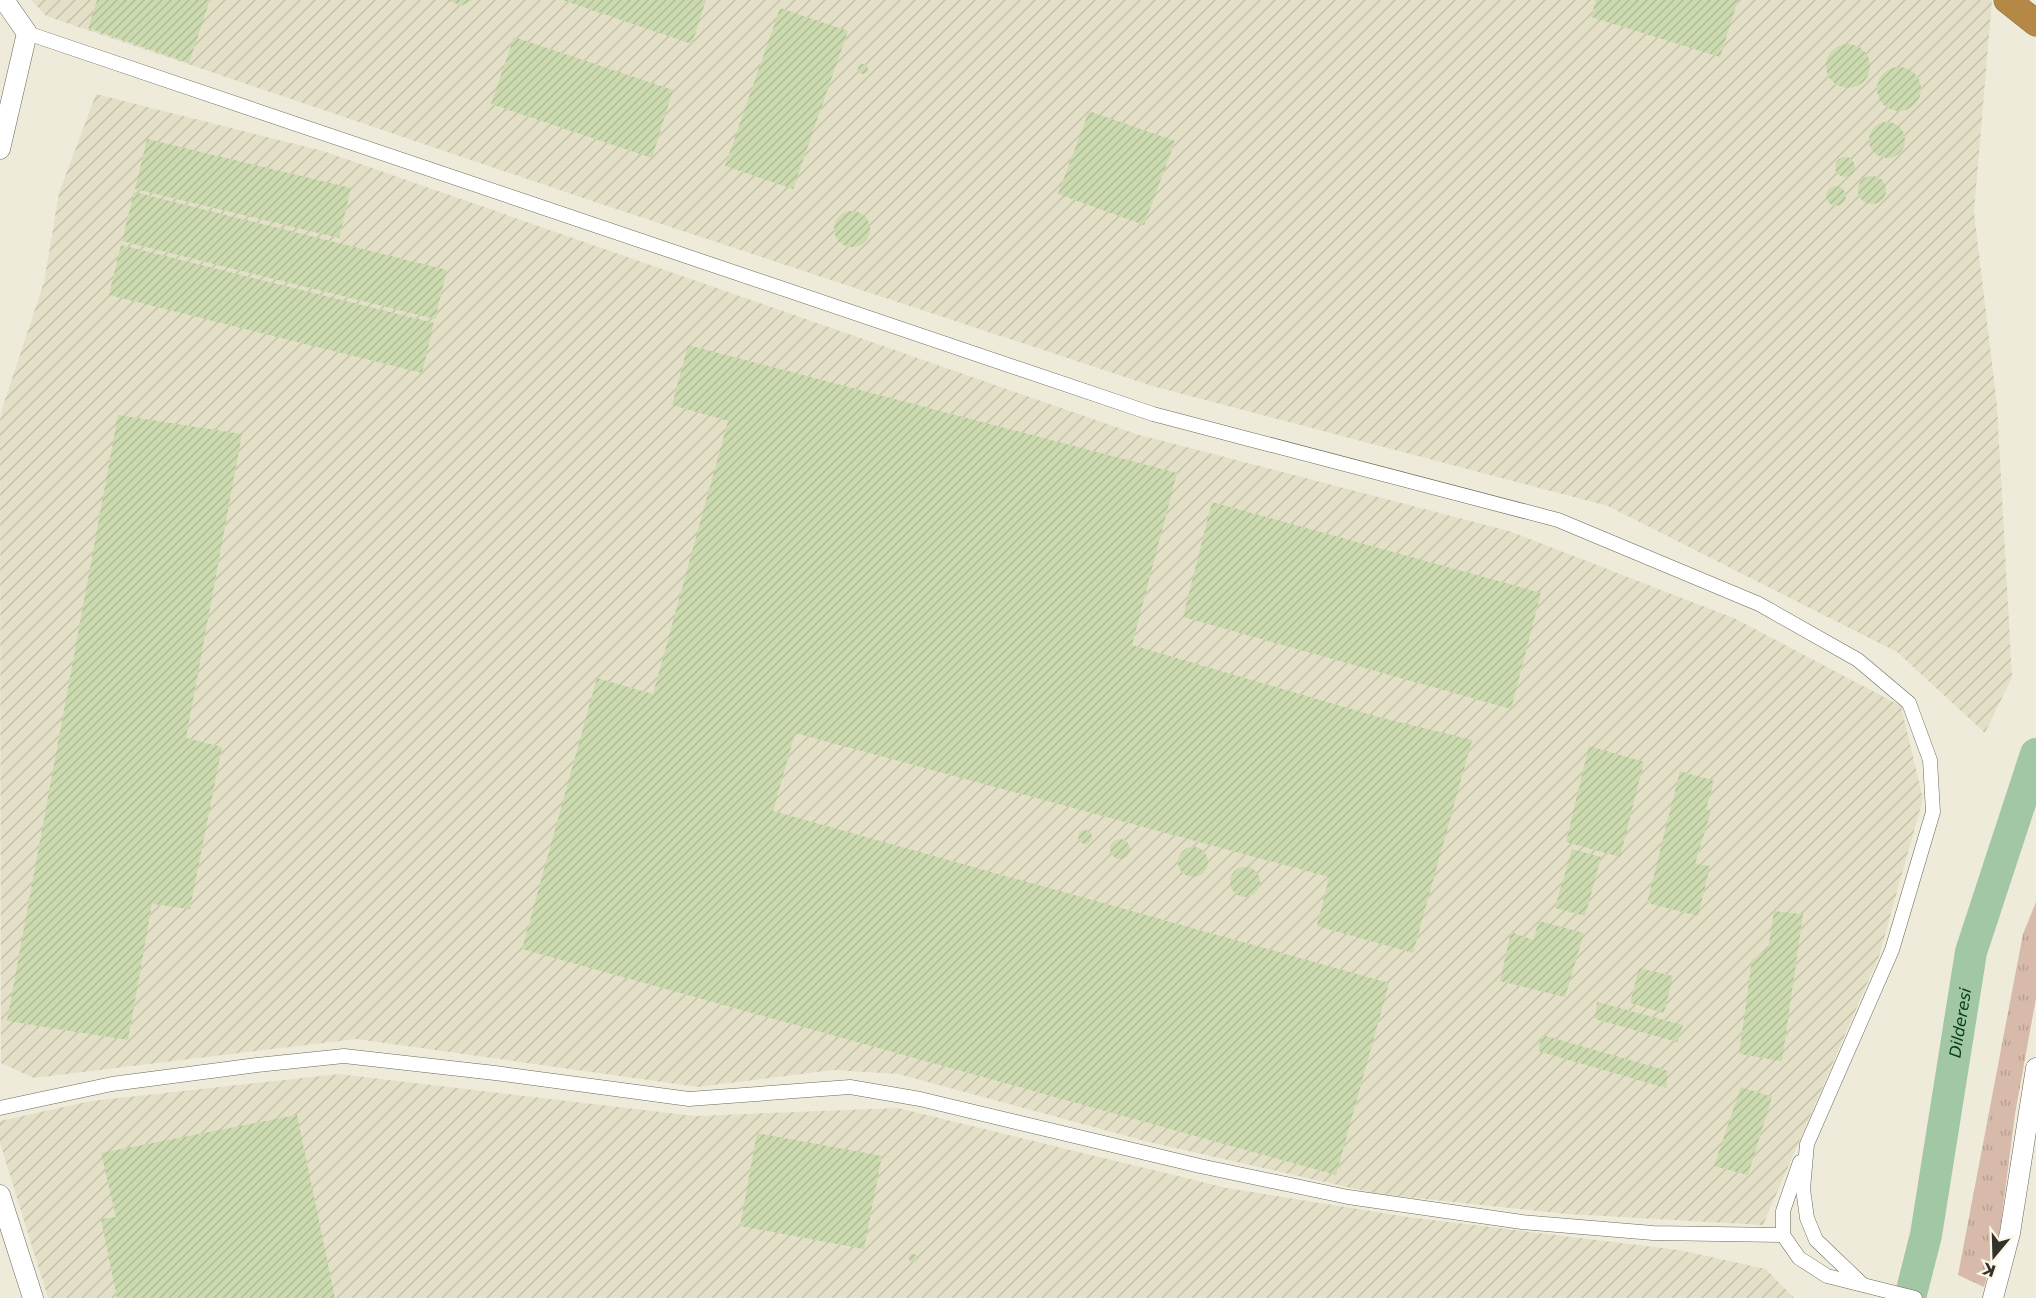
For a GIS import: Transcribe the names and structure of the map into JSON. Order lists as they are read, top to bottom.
{
  "water": ["Dilderesi"],
  "north": "bottom"
}
